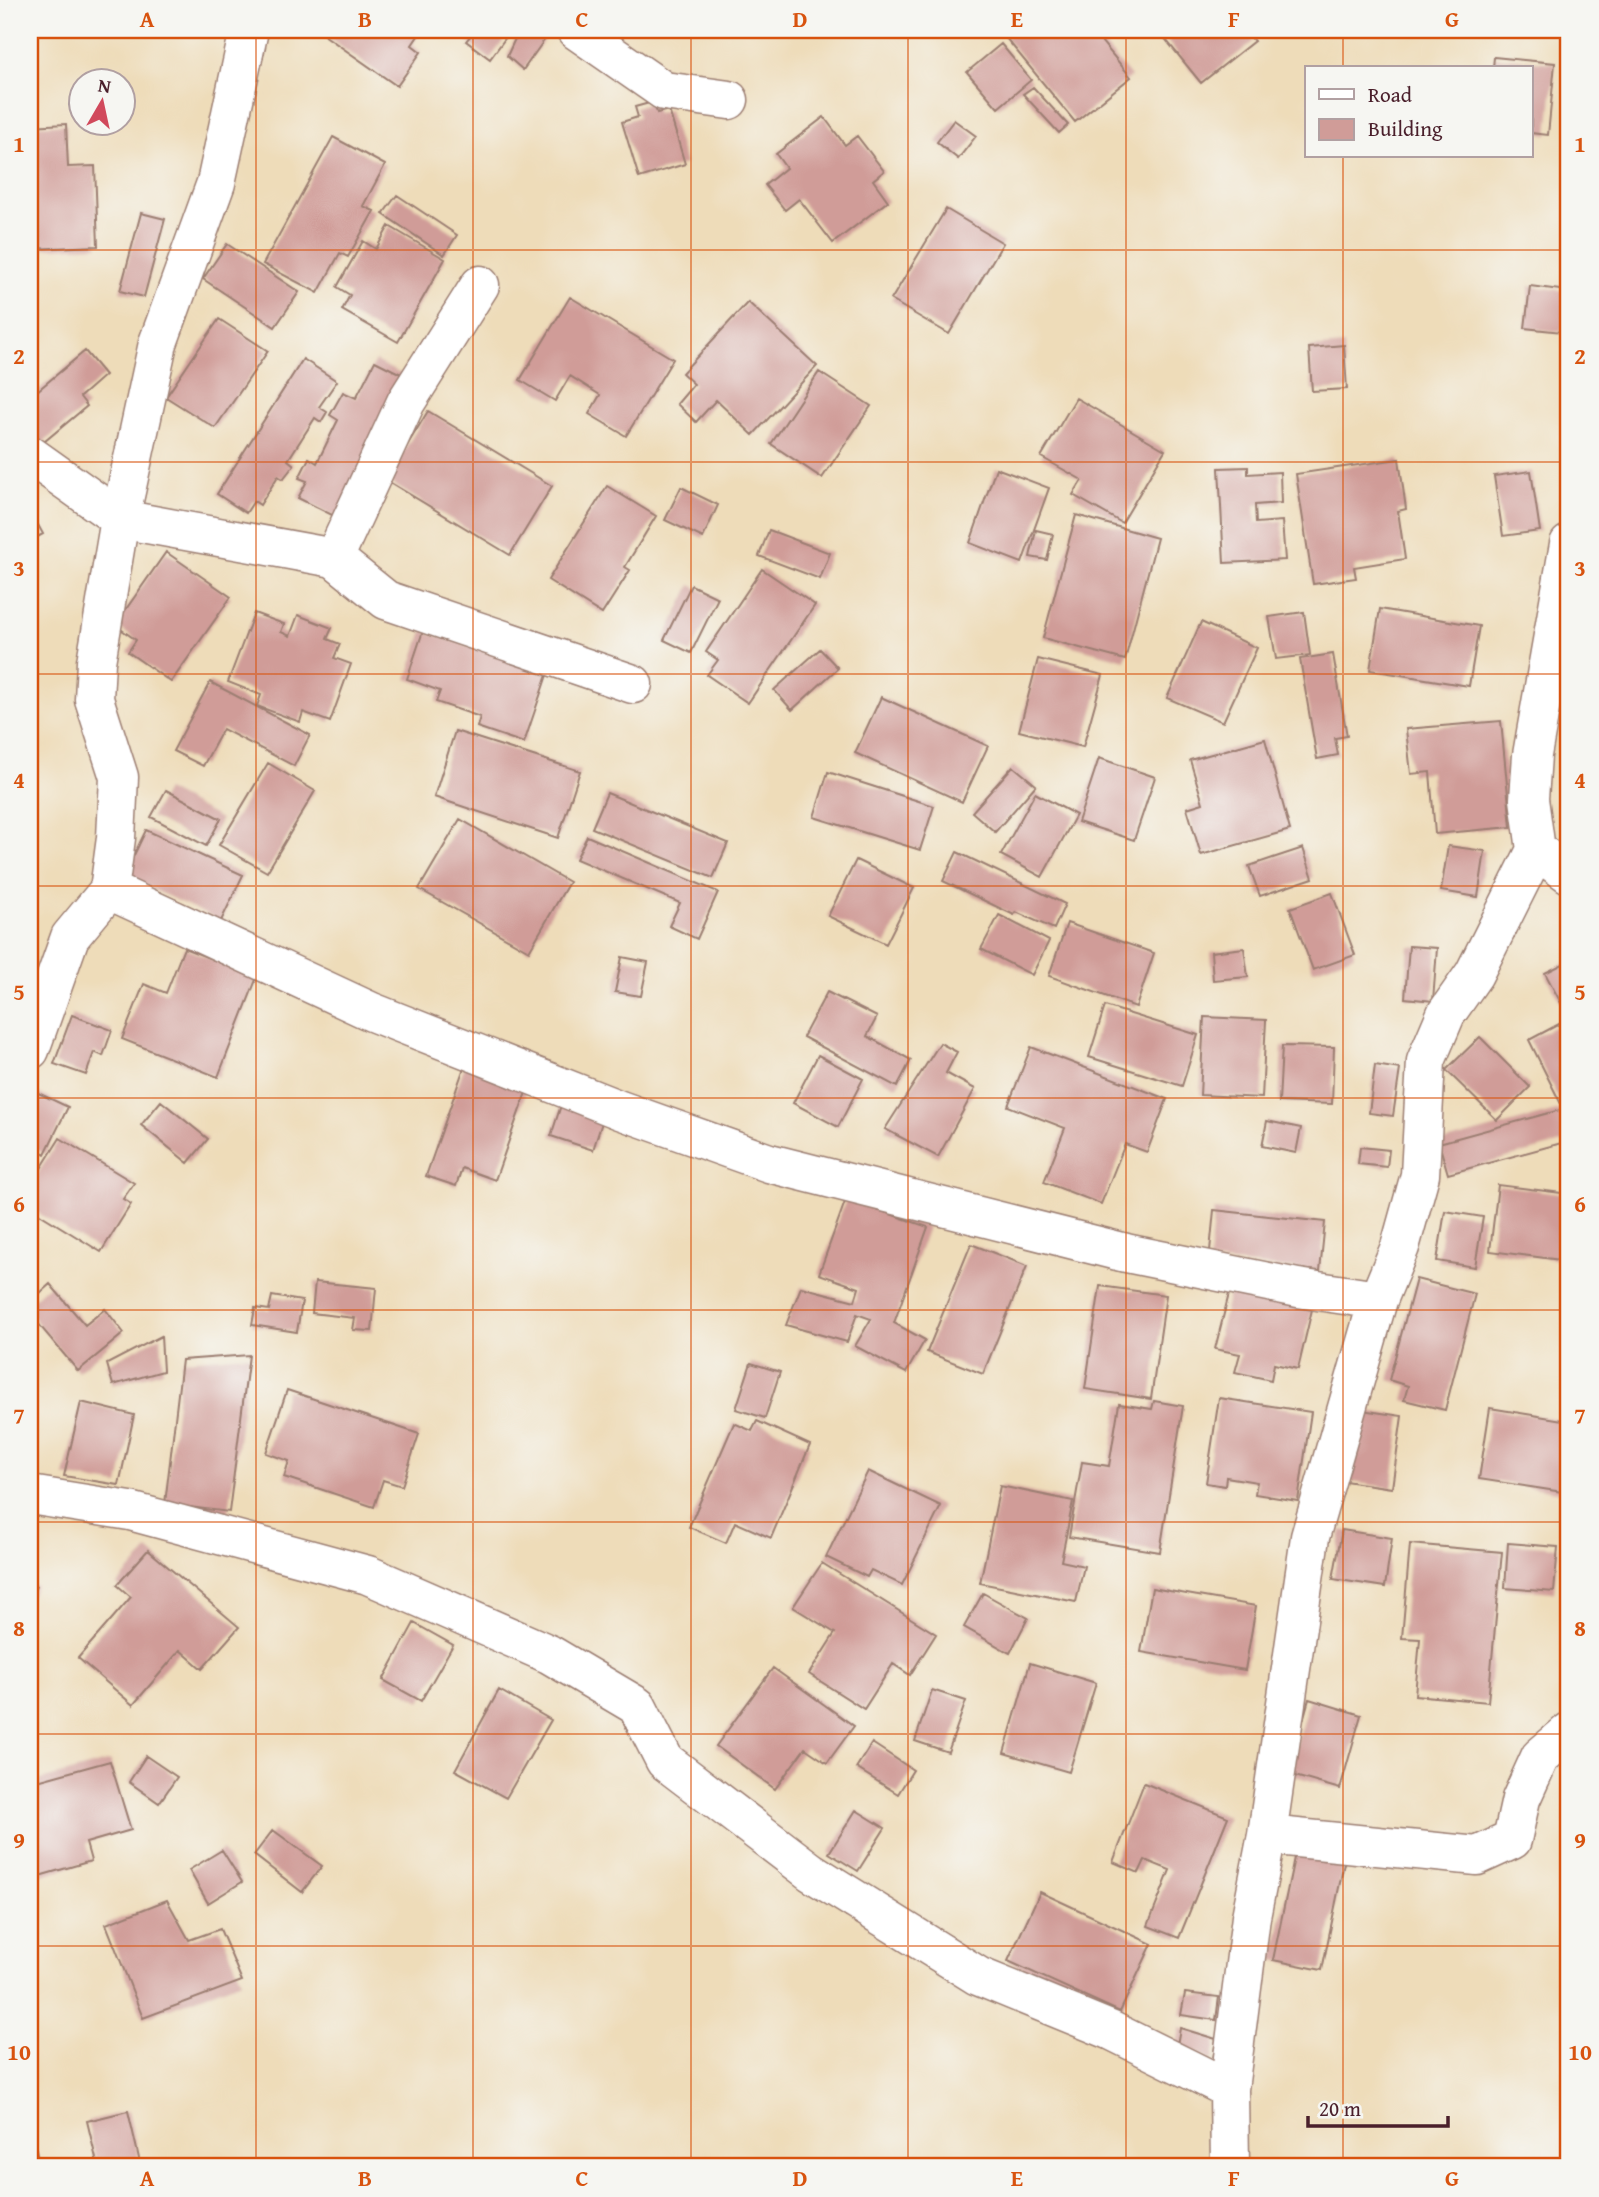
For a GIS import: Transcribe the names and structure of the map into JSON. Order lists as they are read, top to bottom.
{
  "legend": ["Road", "Building"],
  "scale_bar": "20 m",
  "north": "top",
  "grid": {
    "columns": [
      "A",
      "B",
      "C",
      "D",
      "E",
      "F",
      "G"
    ],
    "rows": [
      "1",
      "2",
      "3",
      "4",
      "5",
      "6",
      "7",
      "8",
      "9",
      "10"
    ]
  }
}
